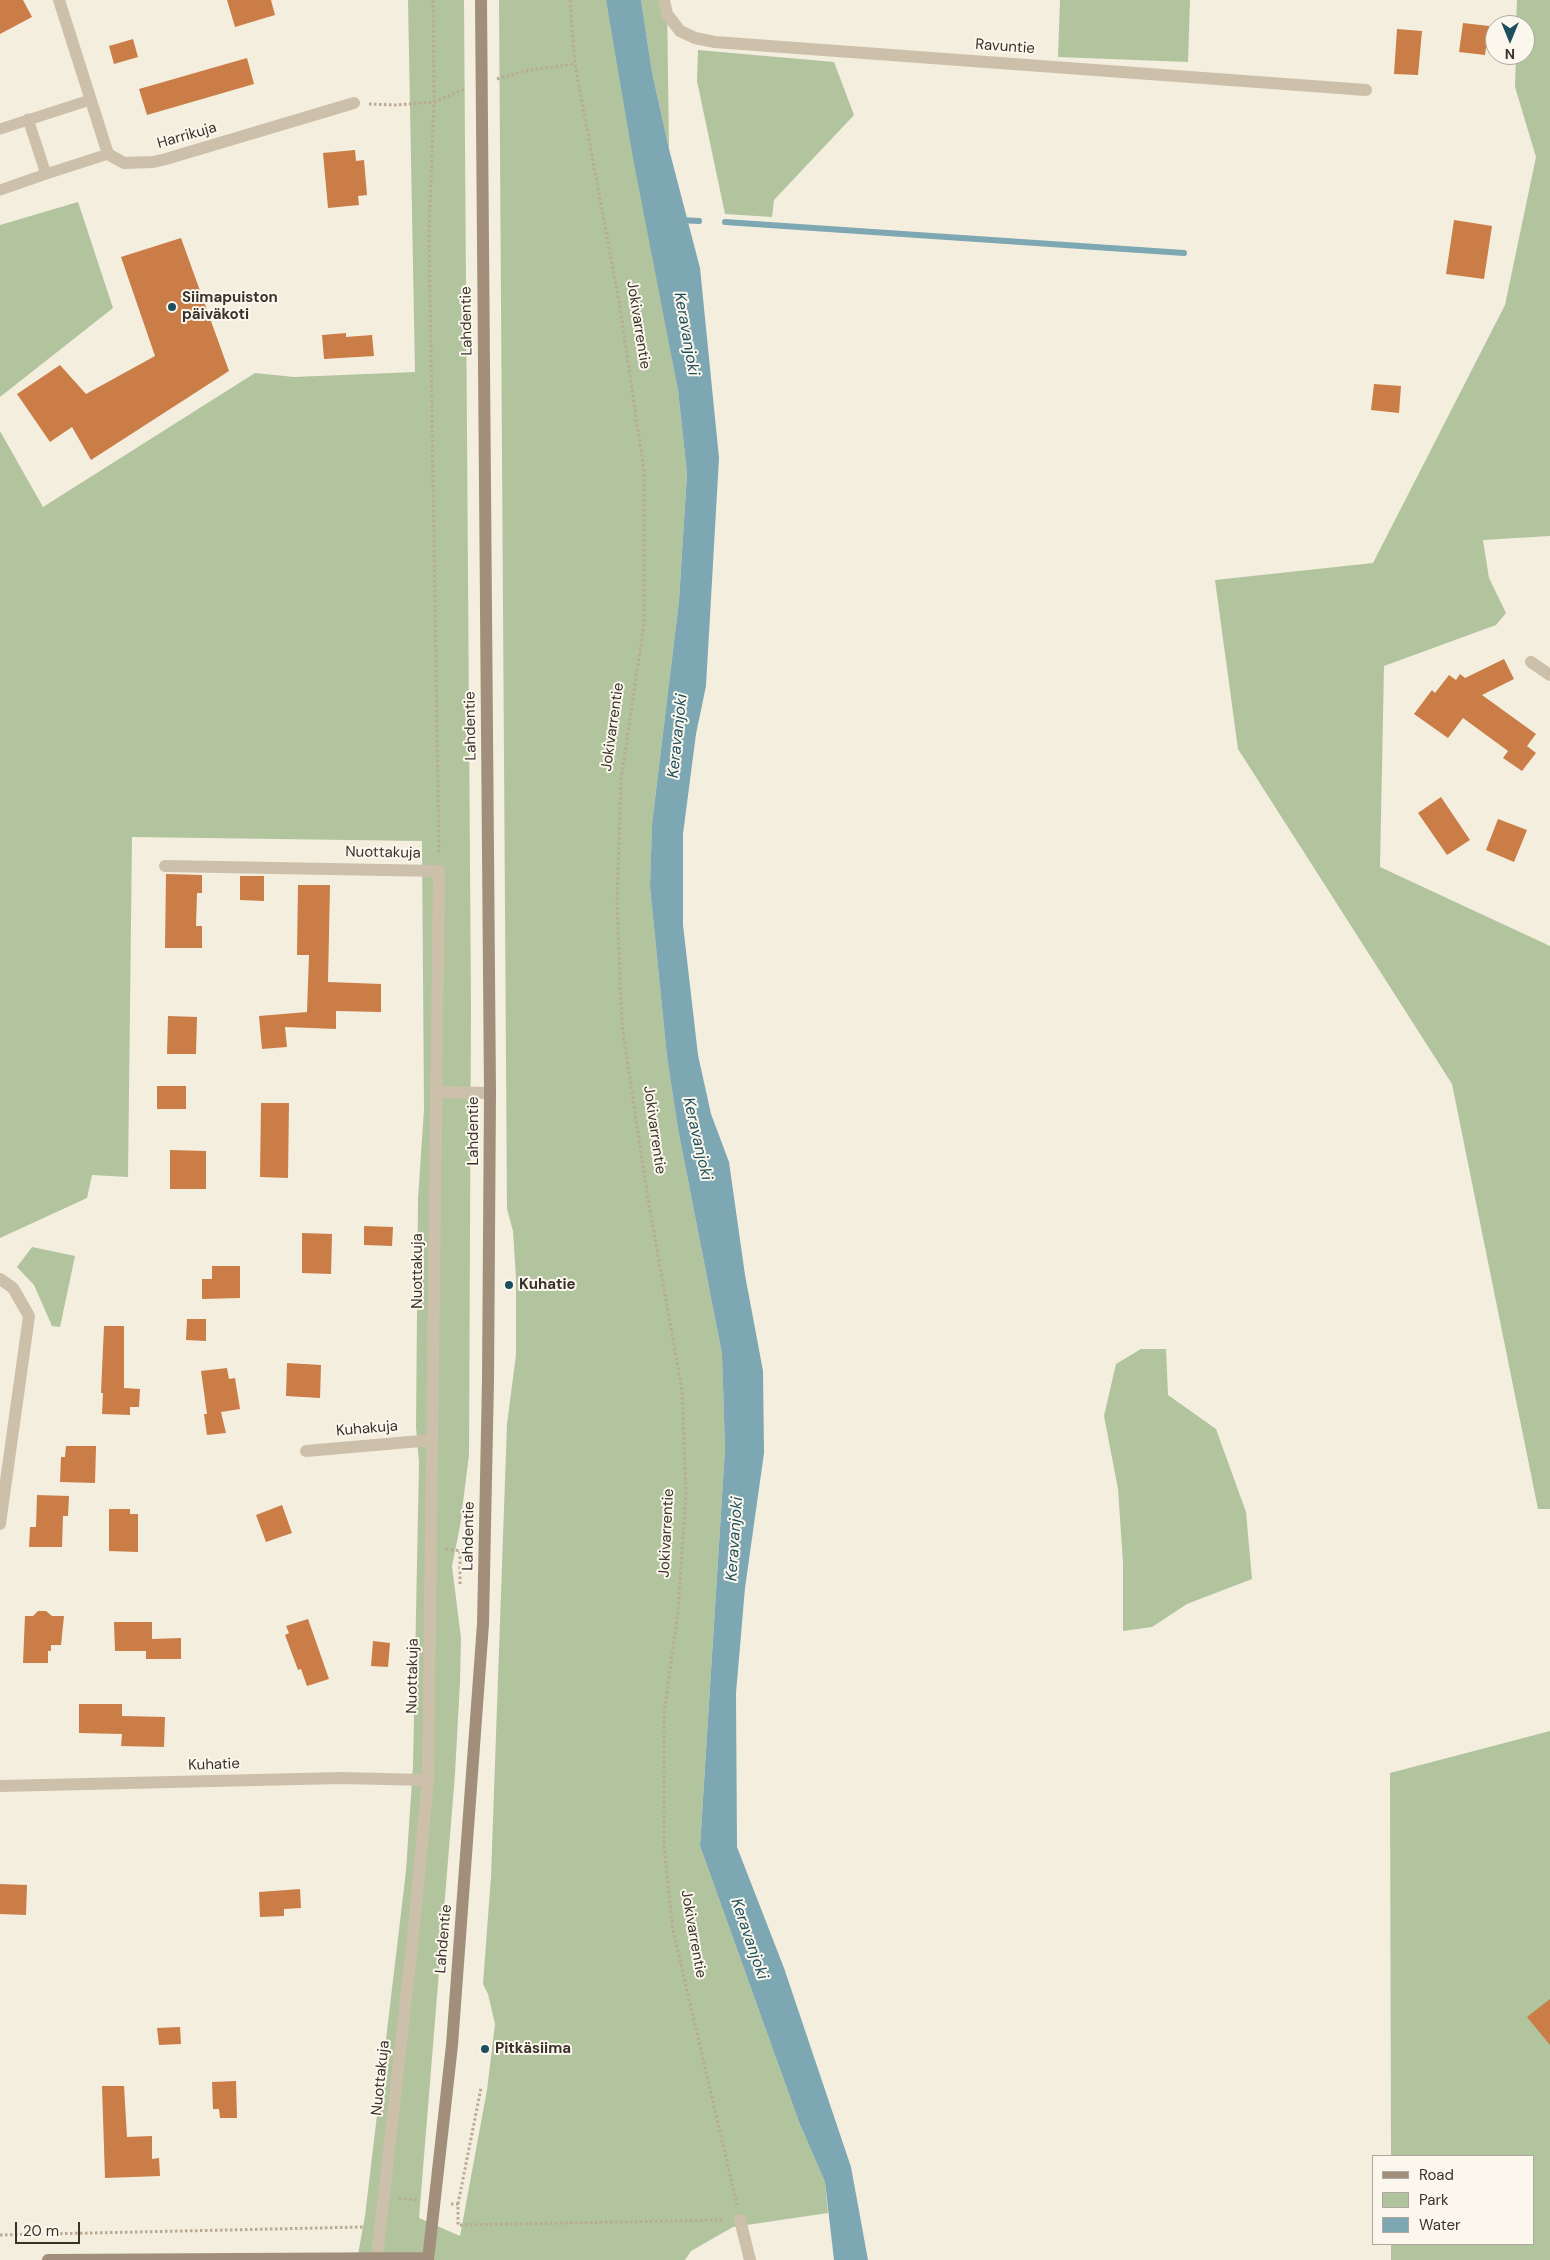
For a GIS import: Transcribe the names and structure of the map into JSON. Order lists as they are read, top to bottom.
{
  "streets": {
    "main road": ["Lahdentie"],
    "street": [
      "Ravuntie",
      "Harrikuja",
      "Nuottakuja",
      "Kuhakuja",
      "Kuhatie"
    ],
    "path": ["Jokivarrentie"]
  },
  "crossings": [
    ["Nuottakuja", "Kuhakuja"],
    ["Nuottakuja", "Kuhatie"]
  ],
  "water": ["Keravanjoki"],
  "places": ["Siimapuiston päiväkoti", "Kuhatie", "Pitkäsiima"],
  "legend": ["Road", "Park", "Water"],
  "scale_bar": "20 m",
  "north": "bottom"
}
